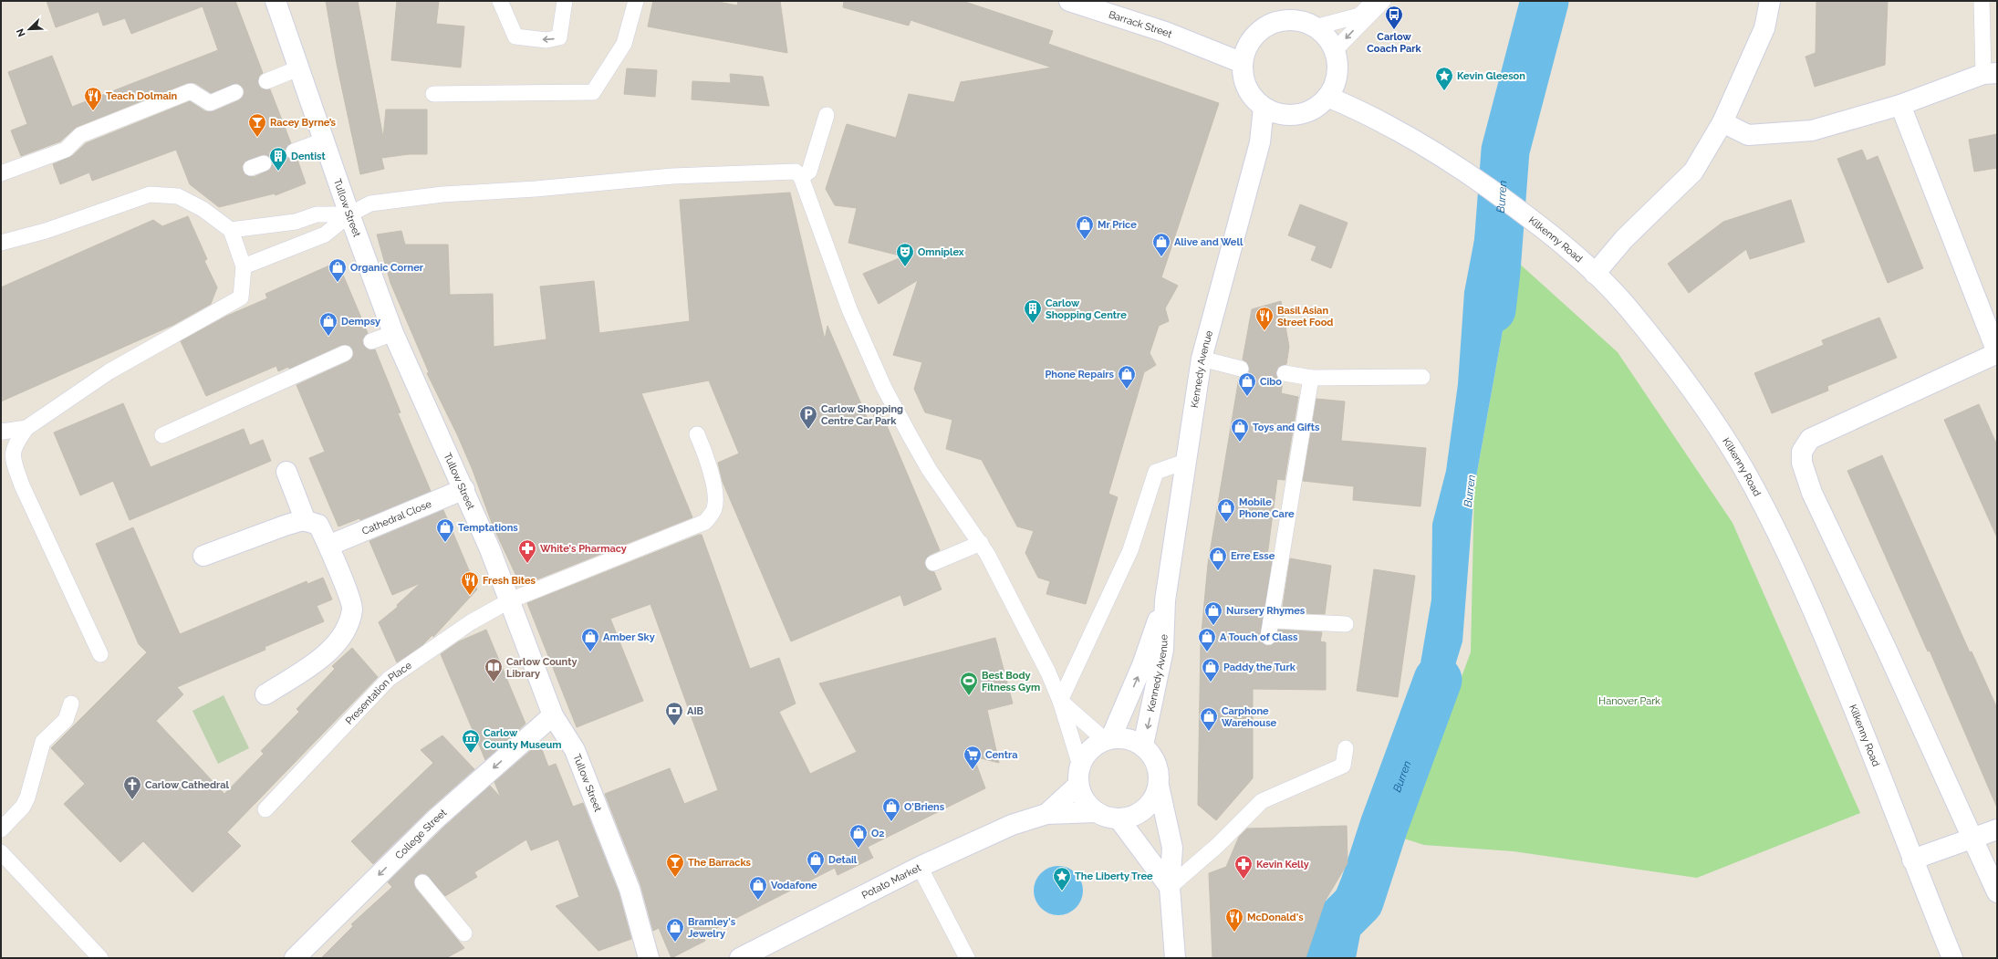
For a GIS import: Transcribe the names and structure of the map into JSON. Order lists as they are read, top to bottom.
{
  "streets": {
    "main road": [
      "Barrack Street",
      "Tullow Street",
      "Kilkenny Road",
      "Kennedy Avenue",
      "Cathedral Close",
      "College Street",
      "Potato Market"
    ],
    "lane": ["Presentation Place"]
  },
  "crossings": [
    ["Barrack Street", "Kilkenny Road"],
    ["Barrack Street", "Kennedy Avenue"],
    ["Tullow Street", "Cathedral Close"],
    ["Tullow Street", "Presentation Place"],
    ["Tullow Street", "College Street"],
    ["Kilkenny Road", "Kennedy Avenue"],
    ["Kennedy Avenue", "Potato Market"]
  ],
  "one_way": ["College Street"],
  "water": ["Burren"],
  "parks": ["Hanover Park"],
  "places": {
    "bus stop": ["Carlow Coach Park"],
    "place": ["Kevin Gleeson", "The Liberty Tree"],
    "restaurant": [
      "Teach Dolmain",
      "Basil Asian Street Food",
      "Fresh Bites",
      "McDonald's"
    ],
    "bar": ["Racey Byrne’s", "The Barracks"],
    "building": ["Dentist", "Carlow Shopping Centre"],
    "shop": [
      "Mr Price",
      "Alive and Well",
      "Organic Corner",
      "Dempsy",
      "Phone Repairs",
      "Cibo",
      "Toys and Gifts",
      "Mobile Phone Care",
      "Temptations",
      "Erre Esse",
      "Nursery Rhymes",
      "Amber Sky",
      "A Touch of Class",
      "Paddy the Turk",
      "Carphone Warehouse",
      "O'Briens",
      "O2",
      "Detail",
      "Vodafone",
      "Bramley's Jewelry"
    ],
    "theatre": ["Omniplex"],
    "parking": ["Carlow Shopping Centre Car Park"],
    "pharmacy": ["White's Pharmacy", "Kevin Kelly"],
    "library": ["Carlow County Library"],
    "sports": ["Best Body Fitness Gym"],
    "bank": ["AIB"],
    "museum": ["Carlow County Museum"],
    "supermarket": ["Centra"],
    "church": ["Carlow Cathedral"]
  },
  "north": "bottom left"
}
